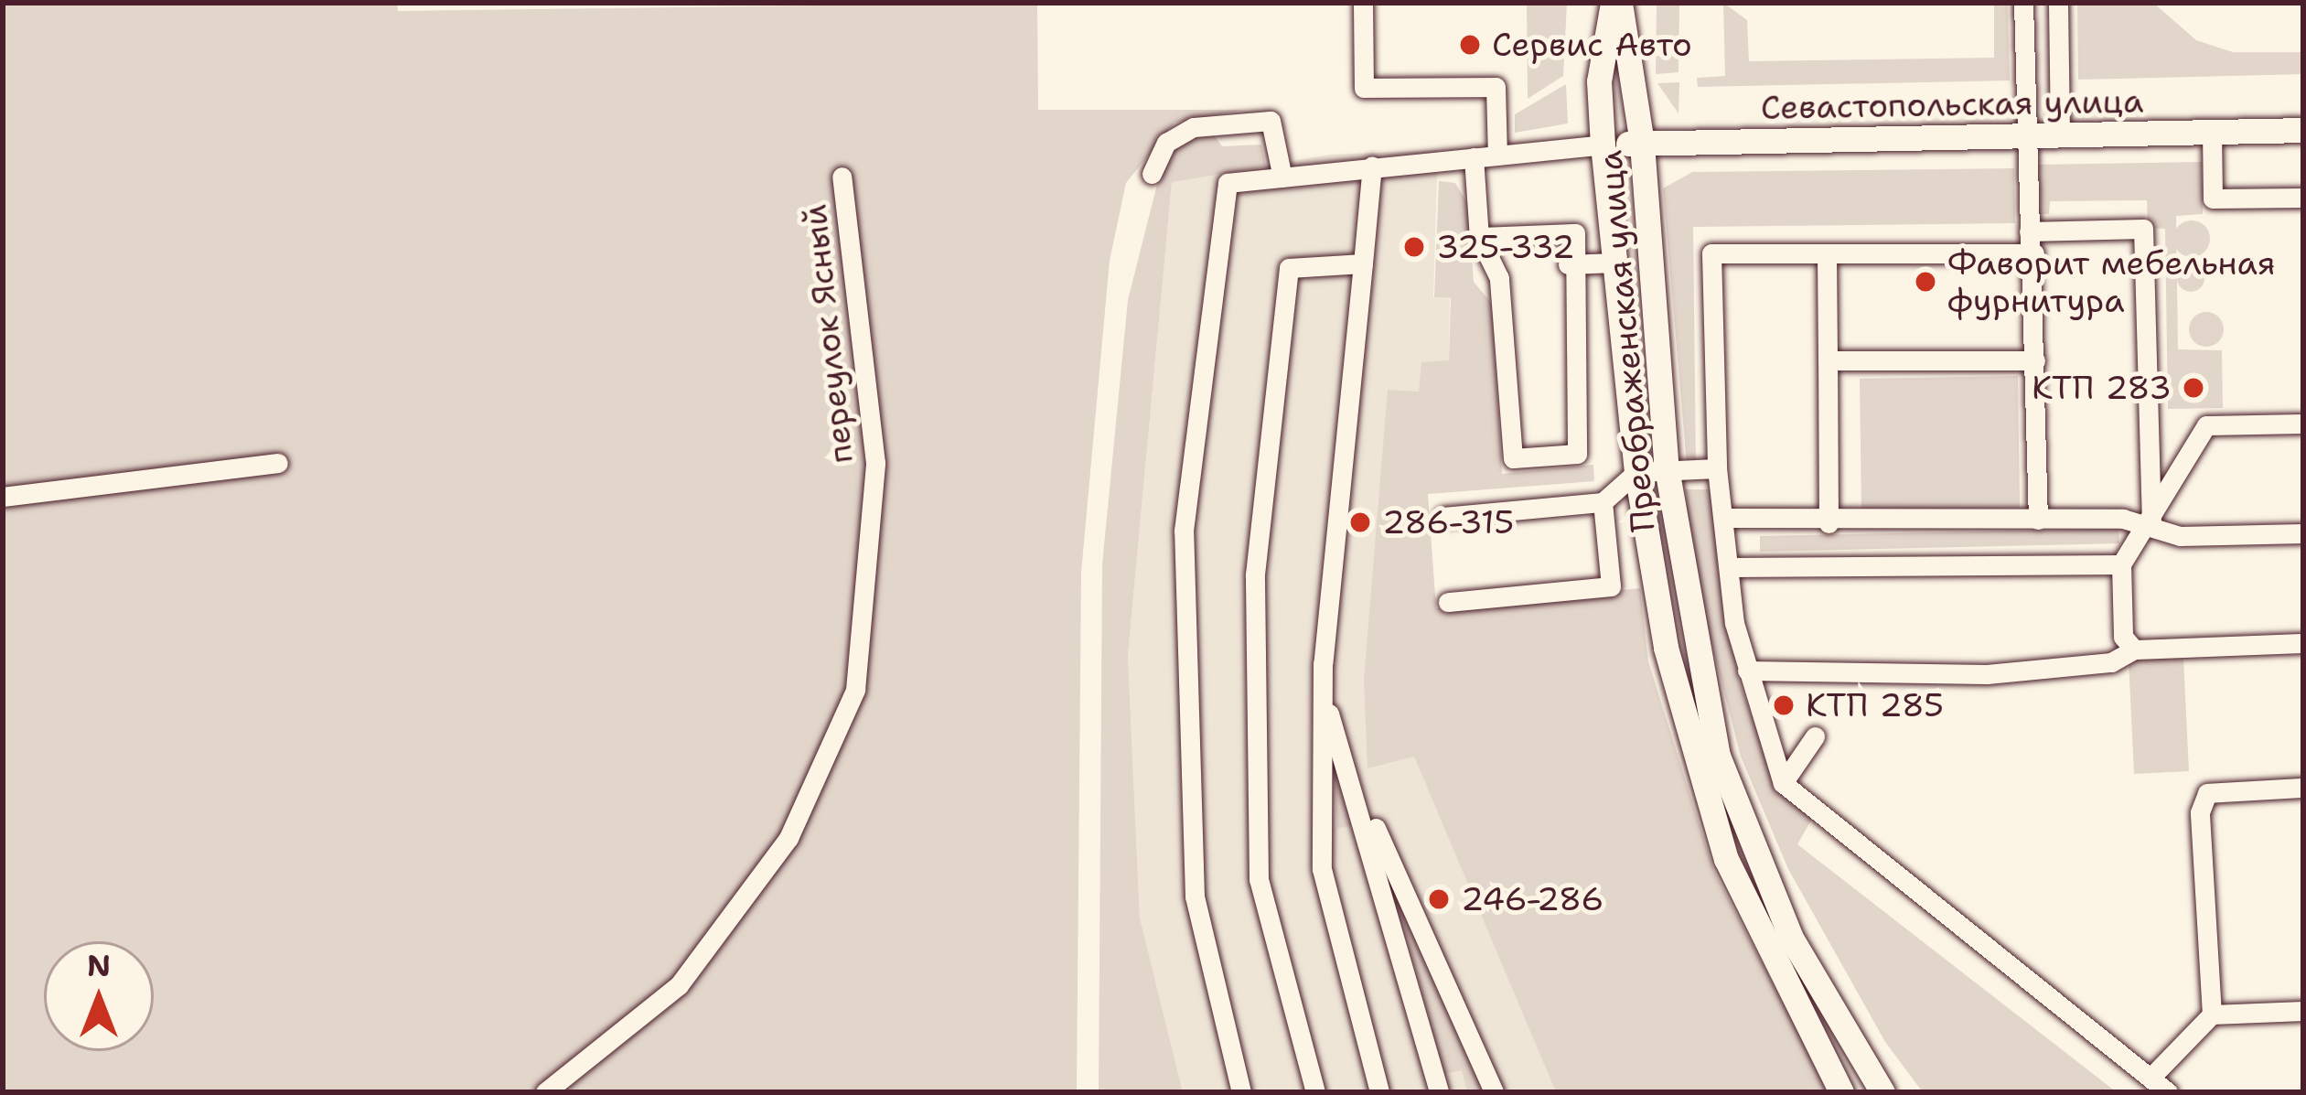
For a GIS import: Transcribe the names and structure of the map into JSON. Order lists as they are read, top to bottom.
{
  "streets": {
    "main road": ["Севастопольская улица", "Преображенская улица"],
    "street": ["переулок Ясный"]
  },
  "crossings": [
    ["Севастопольская улица", "Преображенская улица"]
  ],
  "places": [
    "Сервис Авто",
    "325-332",
    "Фаворит мебельная фурнитура",
    "КТП 283",
    "286-315",
    "КТП 285",
    "246-286"
  ],
  "north": "top"
}
